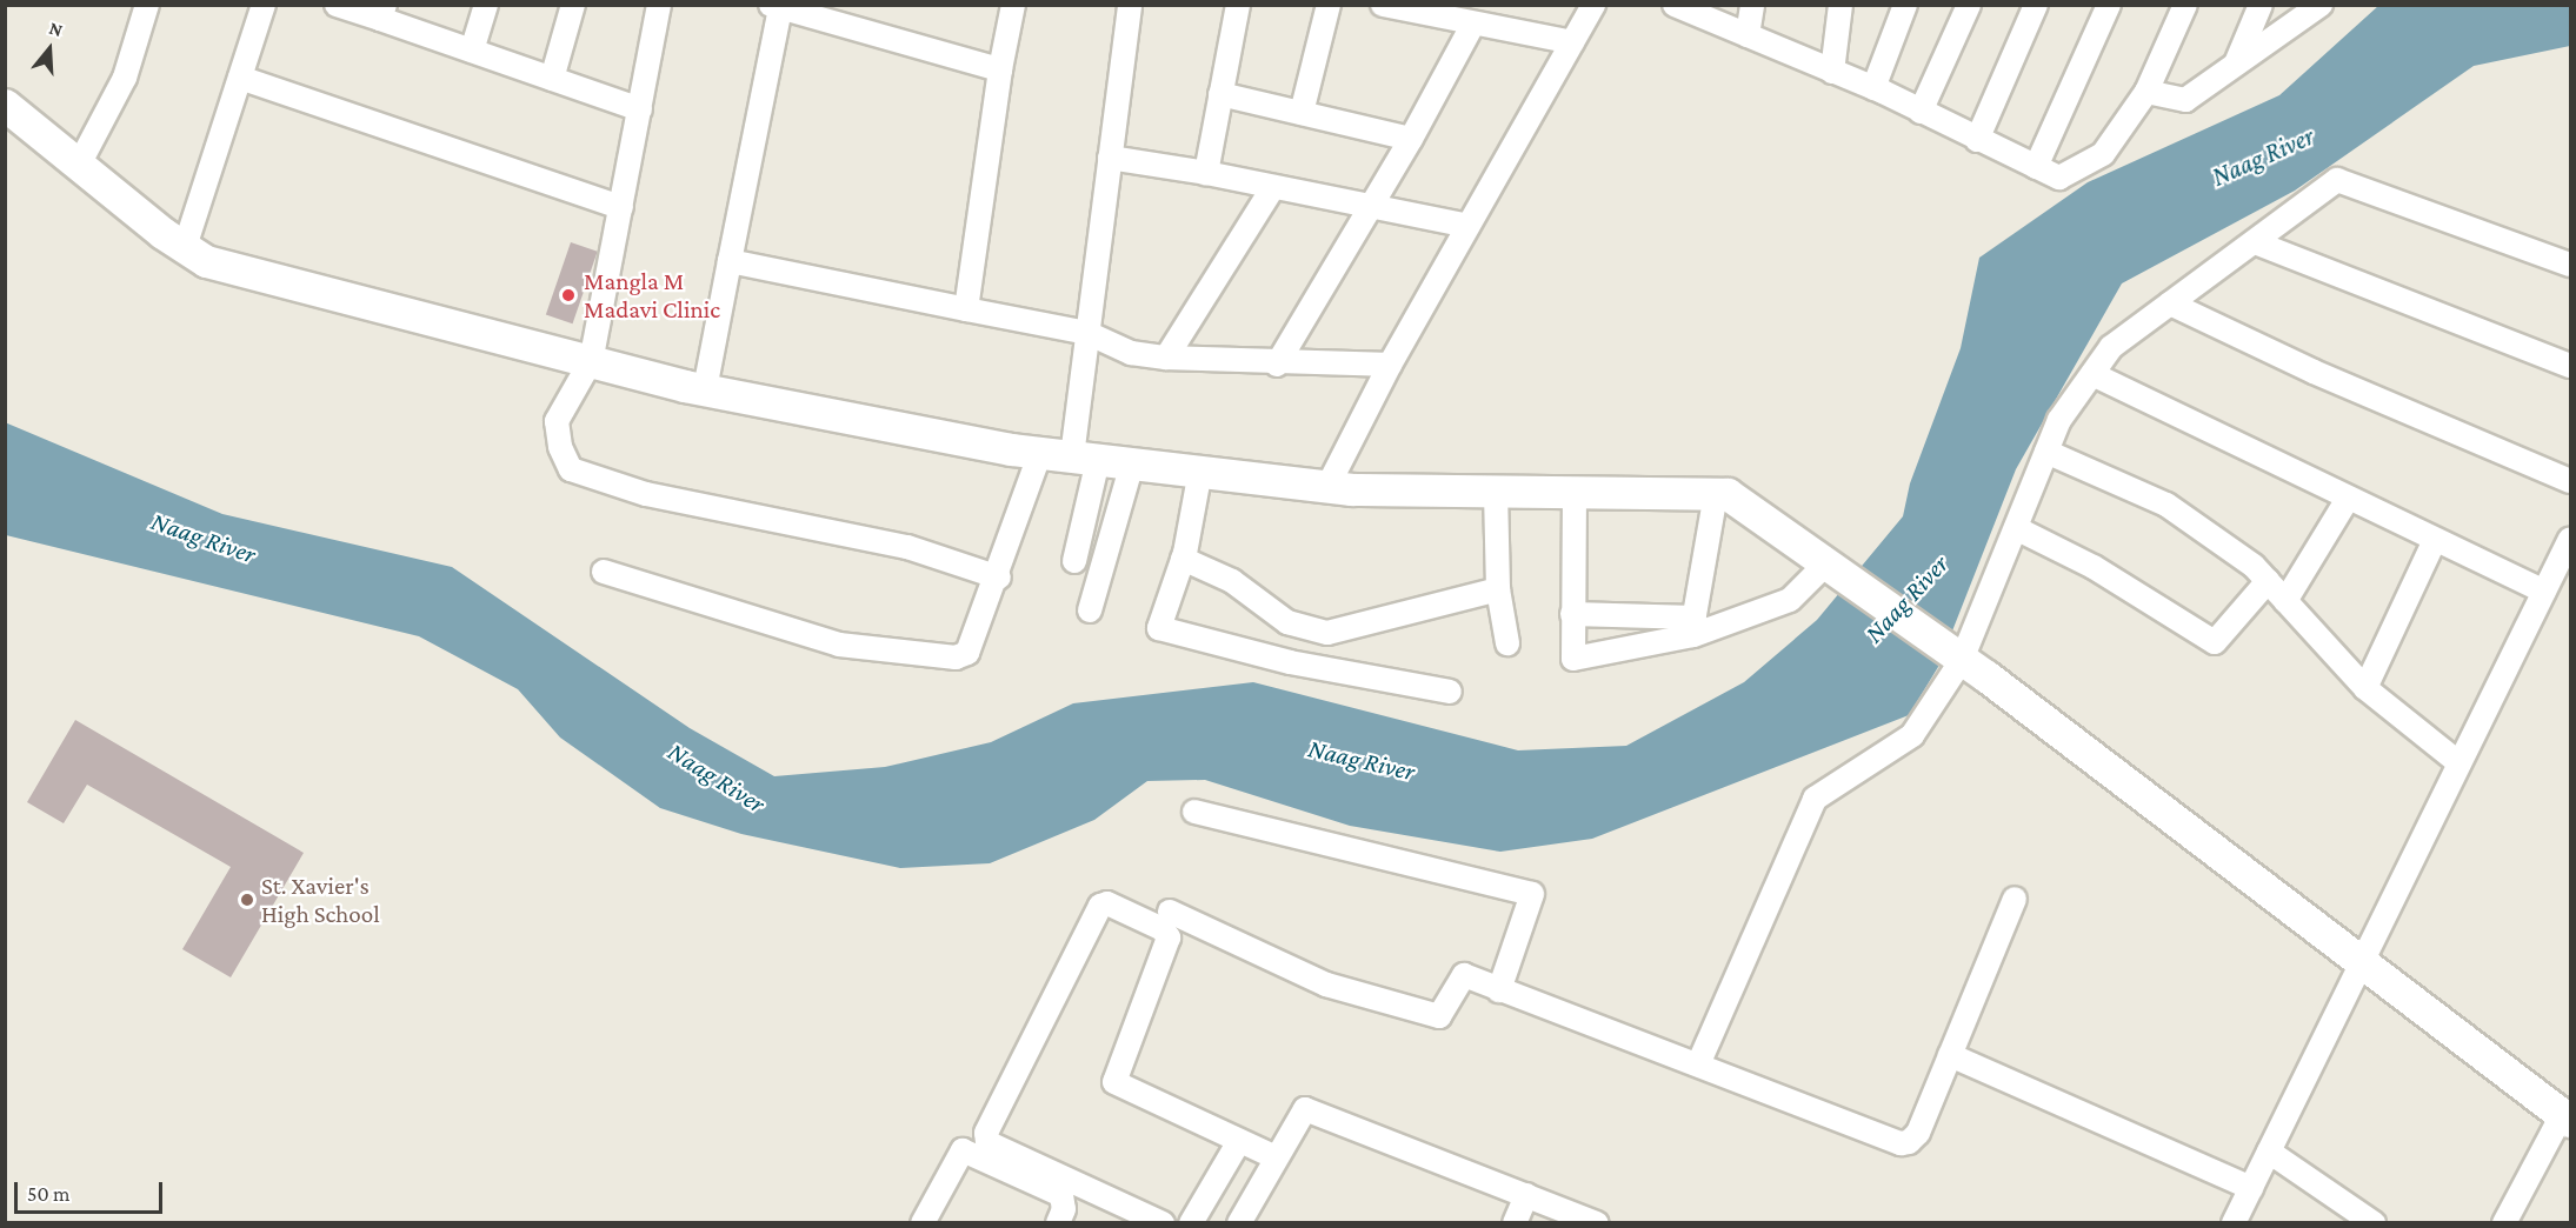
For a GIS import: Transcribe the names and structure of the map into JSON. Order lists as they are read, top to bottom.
{
  "water": ["Naag River"],
  "places": ["Mangla M Madavi Clinic", "St. Xavier's High School"],
  "scale_bar": "50 m",
  "north": "top"
}
